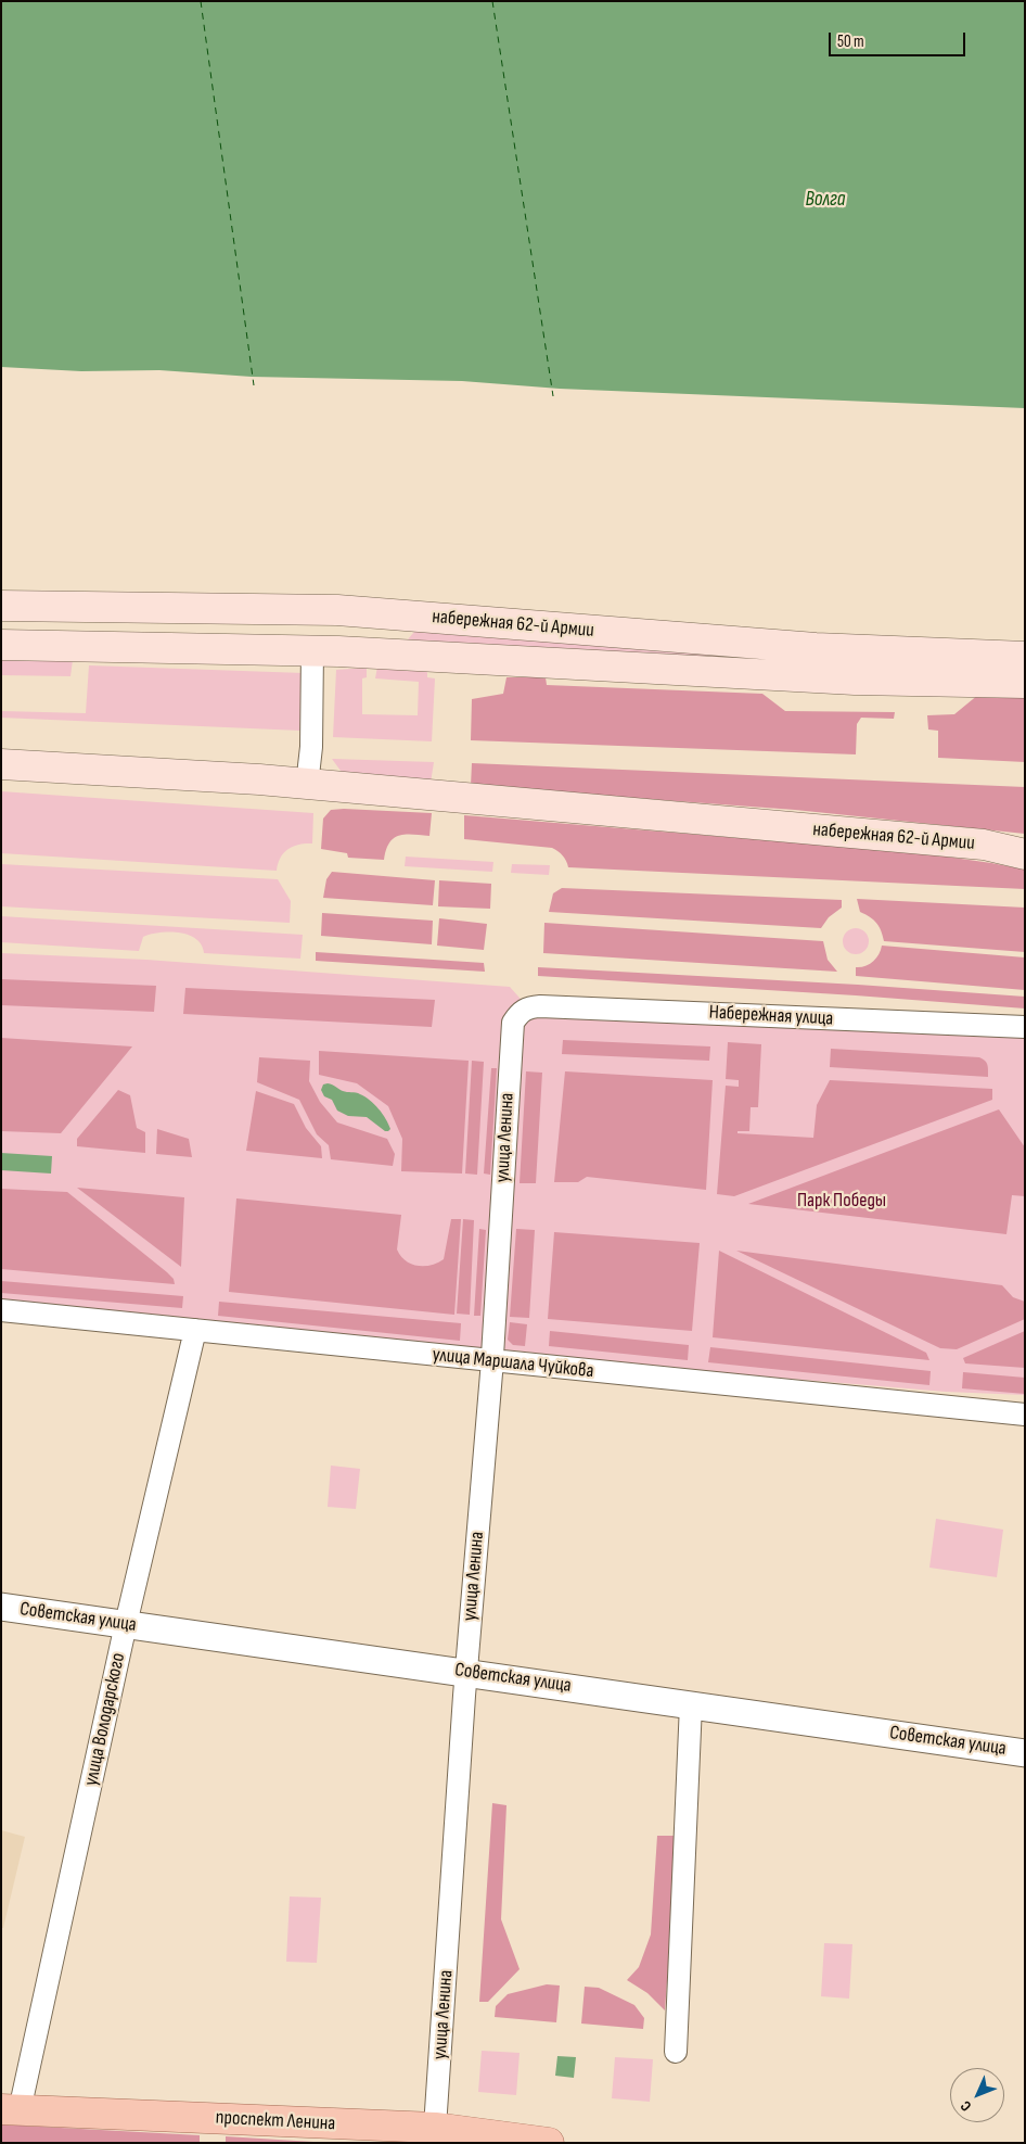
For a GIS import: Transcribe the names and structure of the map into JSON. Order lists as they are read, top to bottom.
{
  "streets": {
    "main road": ["набережная 62-й Армии", "проспект Ленина"],
    "street": [
      "Набережная улица",
      "улица Ленина",
      "улица Маршала Чуйкова",
      "Советская улица",
      "улица Володарского"
    ]
  },
  "crossings": [
    ["Набережная улица", "улица Ленина"],
    ["улица Ленина", "улица Маршала Чуйкова"],
    ["улица Ленина", "Советская улица"],
    ["улица Ленина", "проспект Ленина"],
    ["улица Маршала Чуйкова", "улица Володарского"],
    ["Советская улица", "улица Володарского"],
    ["улица Володарского", "проспект Ленина"]
  ],
  "water": ["Волга"],
  "parks": ["Парк Победы"],
  "scale_bar": "50 m",
  "north": "bottom left"
}
